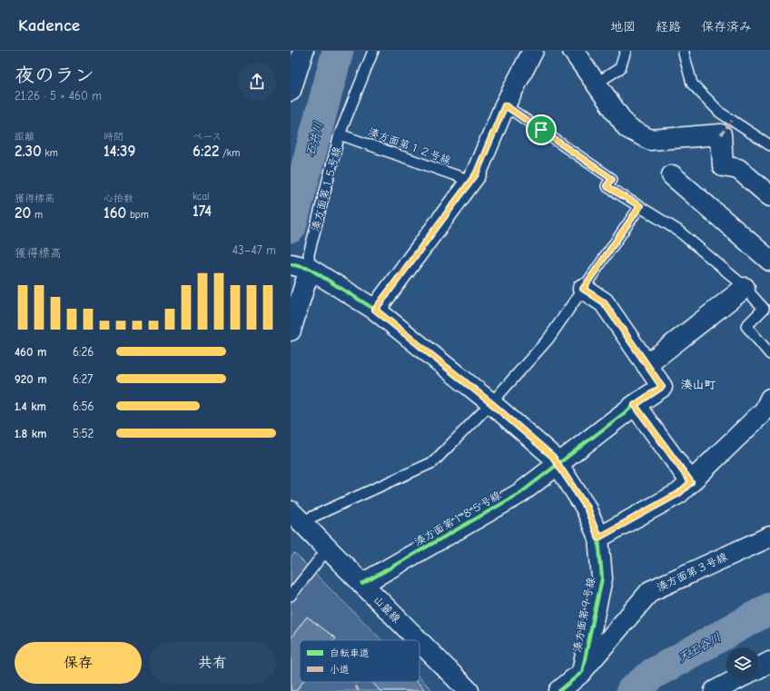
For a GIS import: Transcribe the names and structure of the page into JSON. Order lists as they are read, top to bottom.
{
  "streets": {
    "street": [
      "湊方面第１５号線",
      "湊方面第１８５号線",
      "湊方面第３号線",
      "山麓線",
      "湊方面第９号線"
    ],
    "lane": ["湊方面第１２号線"]
  },
  "crossings": [
    ["湊方面第１２号線", "湊方面第１５号線"],
    ["湊方面第１５号線", "湊方面第９号線"],
    ["湊方面第１８５号線", "山麓線"],
    ["湊方面第１８５号線", "湊方面第９号線"],
    ["湊方面第３号線", "湊方面第９号線"]
  ],
  "districts": ["湊山町"],
  "water": ["石井川", "天王谷川"],
  "legend": ["自転車道", "小道"],
  "page": {
    "header": "Kadence",
    "nav": ["地図", "経路", "保存済み"],
    "heading": ["夜のラン", "21:26 · 5 × 460 m"],
    "stats": [
      ["距離", "2.30 km"],
      ["時間", "14:39"],
      ["ペース", "6:22 /km"],
      ["獲得標高", "20 m"],
      ["心拍数", "160 bpm"],
      ["kcal", "174"]
    ],
    "chart": ["獲得標高", "43–47 m"],
    "list": [
      {
        "name": "460 m",
        "note": "6:26"
      },
      {
        "name": "920 m",
        "note": "6:27"
      },
      {
        "name": "1.4 km",
        "note": "6:56"
      },
      {
        "name": "1.8 km",
        "note": "5:52"
      }
    ],
    "buttons": ["保存", "共有"]
  }
}
